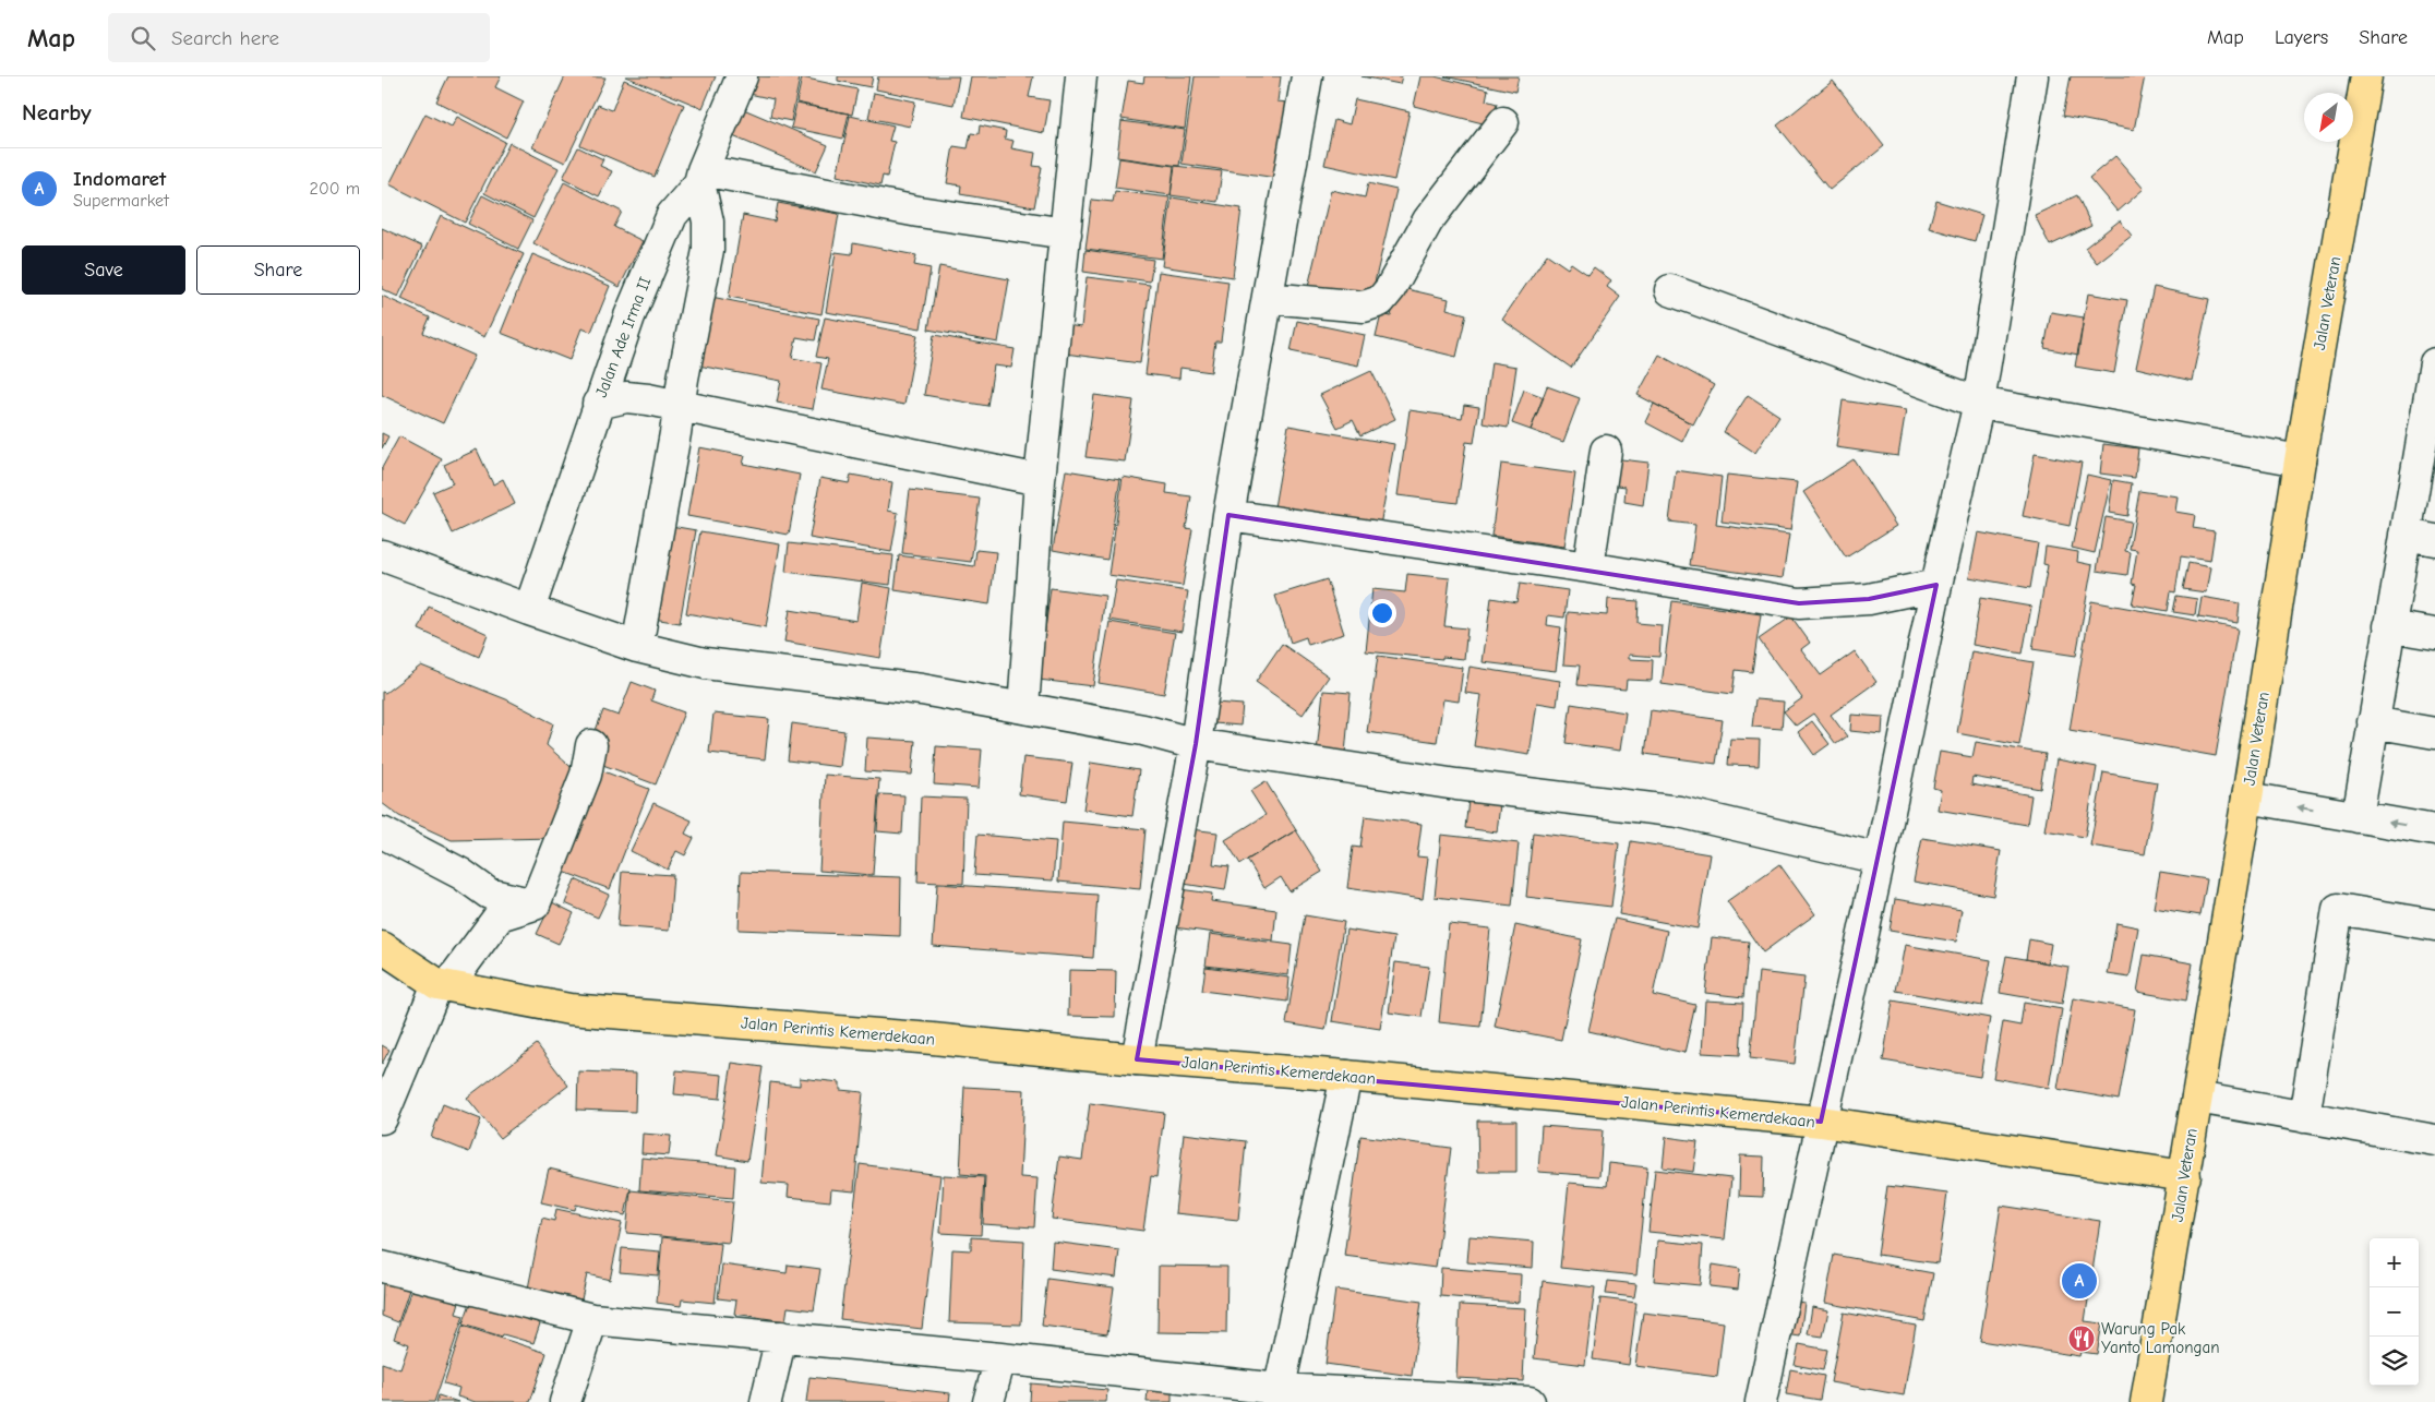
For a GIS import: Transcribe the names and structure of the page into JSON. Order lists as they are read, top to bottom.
{
  "streets": {
    "main road": ["Jalan Veteran", "Jalan Perintis Kemerdekaan"],
    "street": ["Jalan Ade Irma II"]
  },
  "crossings": [
    ["Jalan Veteran", "Jalan Perintis Kemerdekaan"]
  ],
  "places": {
    "restaurant": ["Warung Pak Yanto Lamongan"]
  },
  "north": "bottom left",
  "page": {
    "header": "Map",
    "search": "Search here",
    "nav": ["Map", "Layers", "Share"],
    "heading": "Nearby",
    "list": [
      {
        "mark": "A",
        "name": "Indomaret",
        "note": "Supermarket",
        "value": "200 m"
      }
    ],
    "buttons": ["Save", "Share"],
    "map_buttons": ["+", "−"],
    "pins": "A"
  }
}
